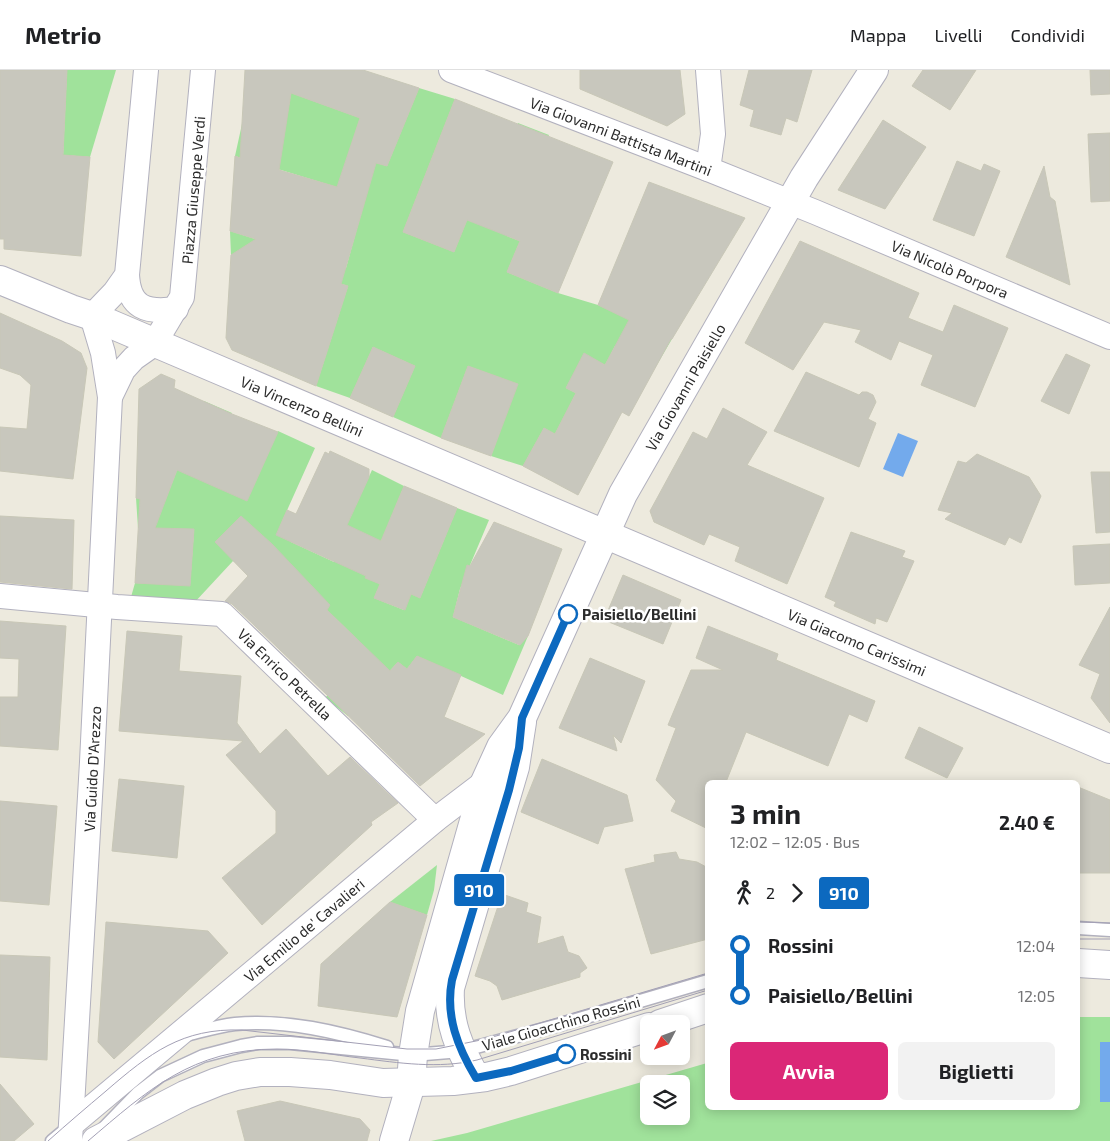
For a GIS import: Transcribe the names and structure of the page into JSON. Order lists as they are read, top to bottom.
{
  "streets": {
    "street": [
      "Via Giovanni Battista Martini",
      "Piazza Giuseppe Verdi",
      "Via Nicolò Porpora",
      "Via Giovanni Paisiello",
      "Via Vincenzo Bellini",
      "Via Giacomo Carissimi",
      "Via Enrico Petrella",
      "Via Guido D'Arezzo",
      "Via Emilio de' Cavalieri",
      "Viale Gioacchino Rossini"
    ]
  },
  "crossings": [
    ["Via Giovanni Battista Martini", "Via Nicolò Porpora"],
    ["Via Giovanni Battista Martini", "Via Giovanni Paisiello"],
    ["Piazza Giuseppe Verdi", "Via Vincenzo Bellini"],
    ["Piazza Giuseppe Verdi", "Via Guido D'Arezzo"],
    ["Via Nicolò Porpora", "Via Giovanni Paisiello"],
    ["Via Giovanni Paisiello", "Via Vincenzo Bellini"],
    ["Via Giovanni Paisiello", "Via Giacomo Carissimi"],
    ["Via Giovanni Paisiello", "Via Emilio de' Cavalieri"],
    ["Via Giovanni Paisiello", "Viale Gioacchino Rossini"],
    ["Via Vincenzo Bellini", "Via Giacomo Carissimi"],
    ["Via Vincenzo Bellini", "Via Guido D'Arezzo"],
    ["Via Enrico Petrella", "Via Guido D'Arezzo"],
    ["Via Enrico Petrella", "Via Emilio de' Cavalieri"],
    ["Via Guido D'Arezzo", "Viale Gioacchino Rossini"],
    ["Via Emilio de' Cavalieri", "Viale Gioacchino Rossini"]
  ],
  "places": ["Paisiello/Bellini", "Rossini"],
  "lines": ["bus line 910"],
  "north": "bottom left",
  "page": {
    "header": "Metrio",
    "nav": ["Mappa", "Livelli", "Condividi"],
    "on_map": "910",
    "heading": ["3 min", "12:02 – 12:05 · Bus", "2.40 €"],
    "legs": ["2", "910"],
    "list": [
      {
        "name": "Rossini",
        "value": "12:04"
      },
      {
        "name": "Paisiello/Bellini",
        "value": "12:05"
      }
    ],
    "buttons": ["Avvia", "Biglietti"]
  }
}
